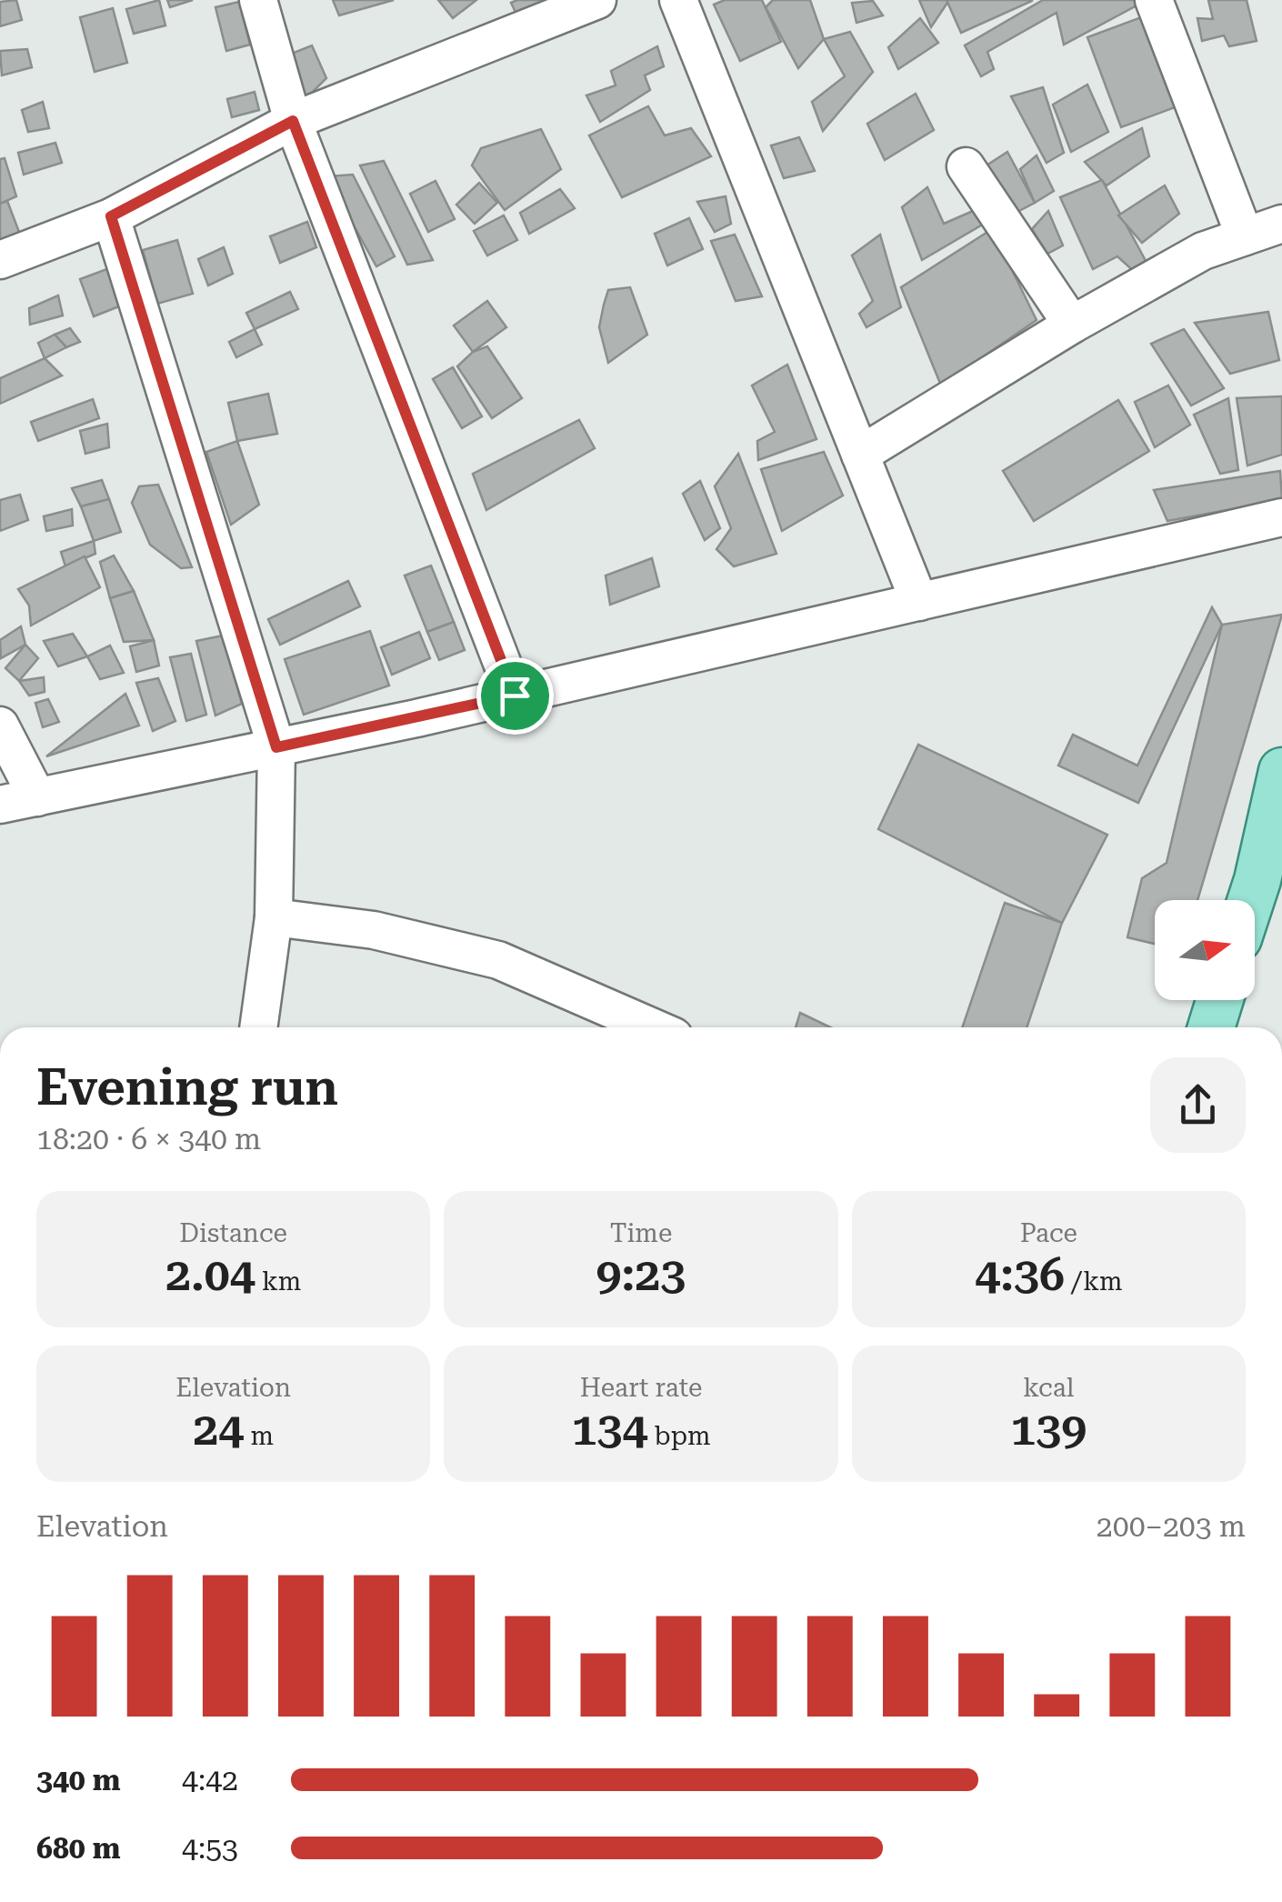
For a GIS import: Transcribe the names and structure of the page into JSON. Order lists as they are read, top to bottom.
{
  "north": "right",
  "page": {
    "heading": ["Evening run", "18:20 · 6 × 340 m"],
    "stats": [
      ["Distance", "2.04 km"],
      ["Time", "9:23"],
      ["Pace", "4:36 /km"],
      ["Elevation", "24 m"],
      ["Heart rate", "134 bpm"],
      ["kcal", "139"]
    ],
    "chart": ["Elevation", "200–203 m"],
    "list": [
      {
        "name": "340 m",
        "note": "4:42"
      },
      {
        "name": "680 m",
        "note": "4:53"
      }
    ]
  }
}
